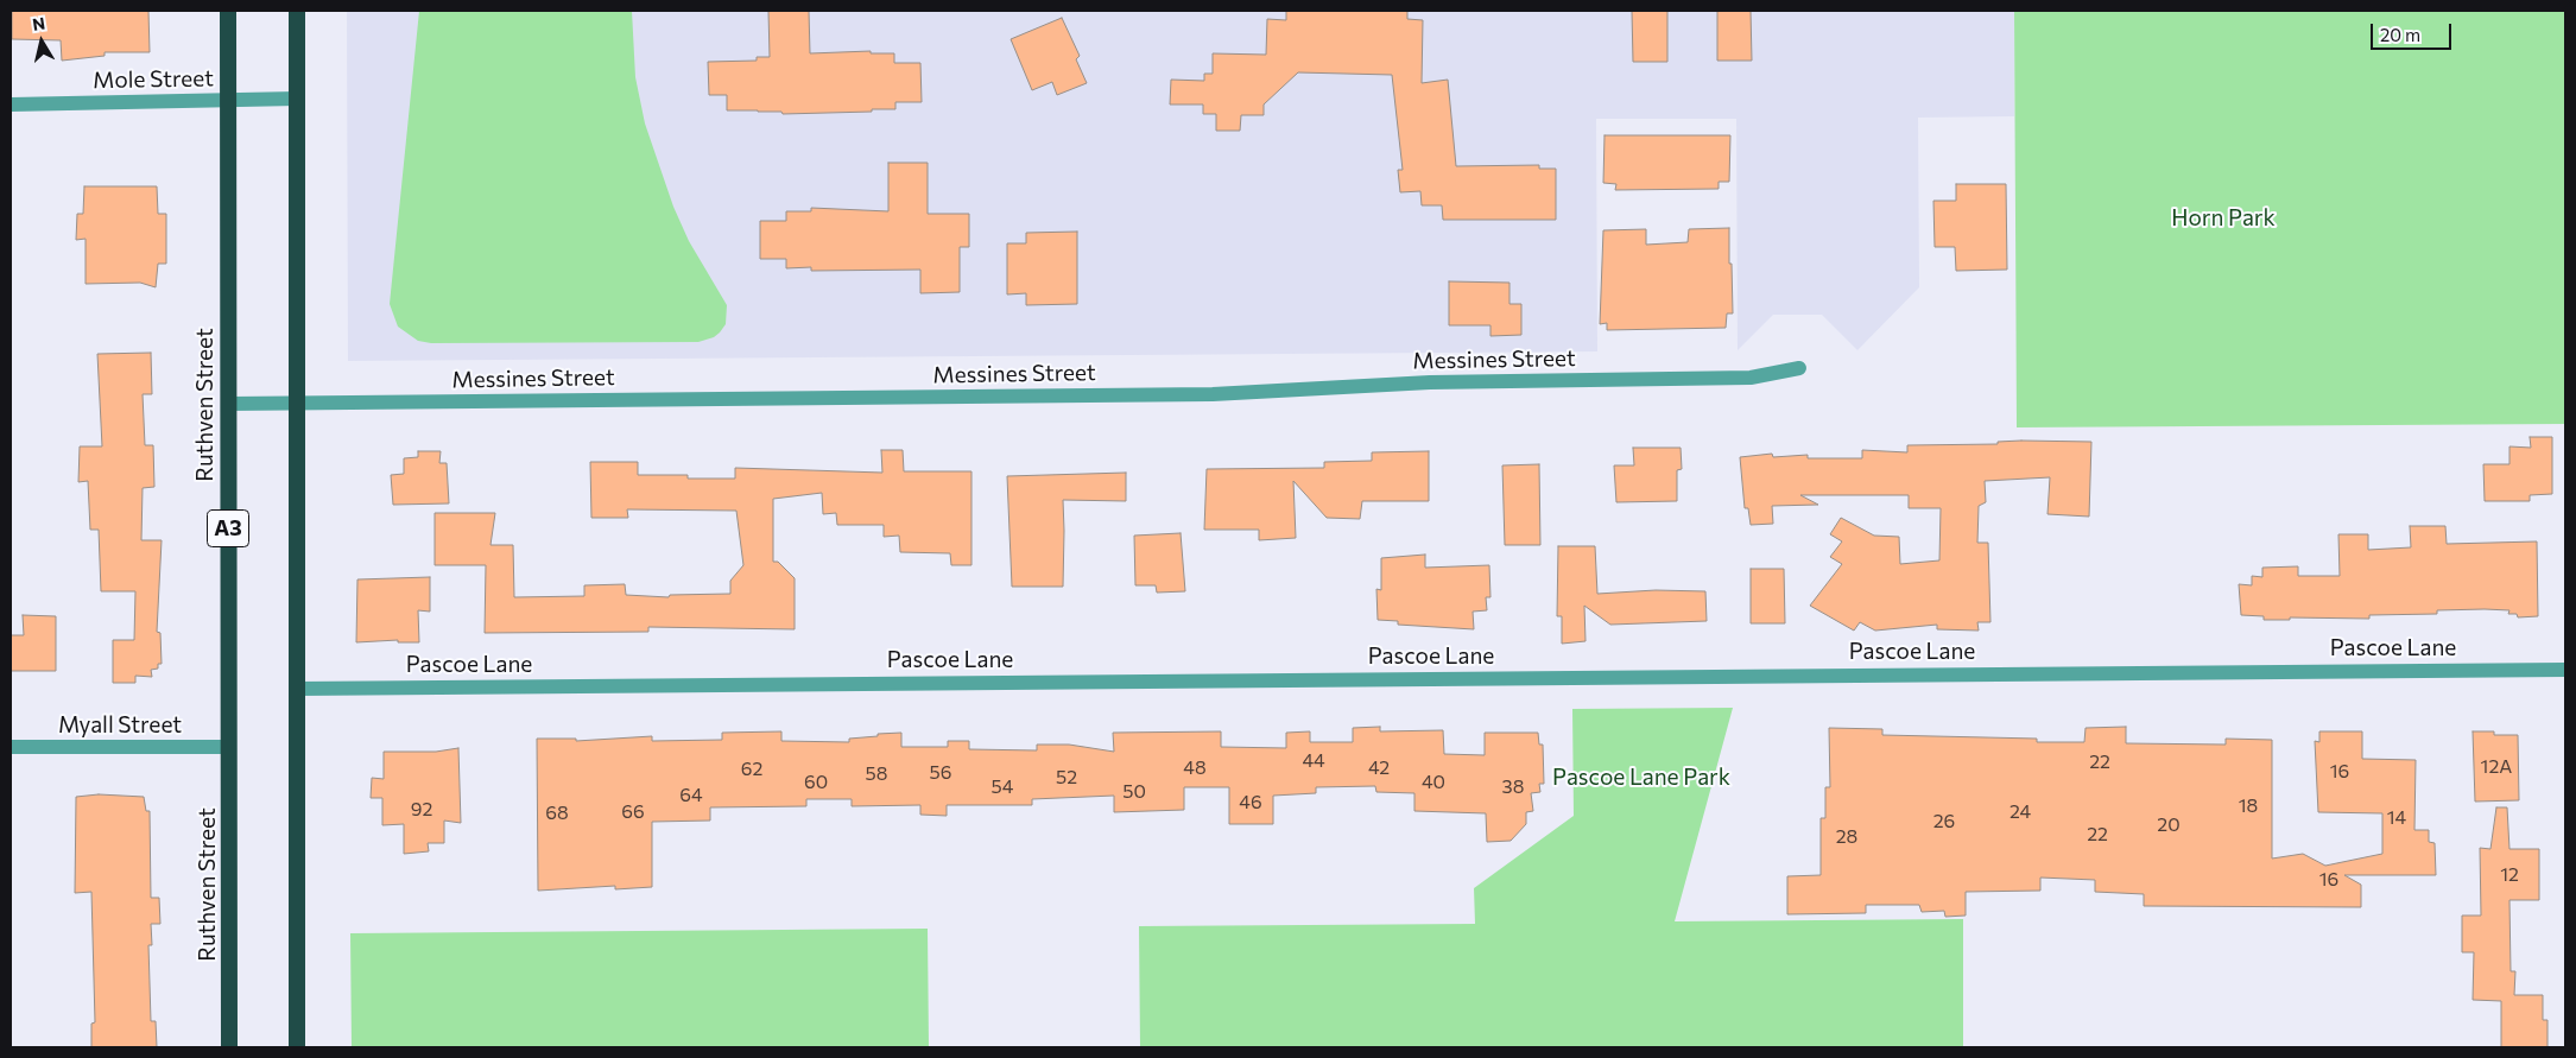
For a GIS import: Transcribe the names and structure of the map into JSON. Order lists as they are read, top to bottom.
{
  "streets": {
    "highway": ["Ruthven Street", "A3"],
    "street": [
      "Mole Street",
      "Messines Street",
      "Pascoe Lane",
      "Myall Street"
    ]
  },
  "crossings": [
    ["Mole Street", "Ruthven Street"],
    ["Messines Street", "Ruthven Street"],
    ["Ruthven Street", "Myall Street"]
  ],
  "parks": ["Horn Park", "Pascoe Lane Park"],
  "house_numbers": [
    "44",
    "22",
    "12A",
    "48",
    "42",
    "62",
    "16",
    "56",
    "58",
    "52",
    "60",
    "40",
    "54",
    "38",
    "50",
    "64",
    "46",
    "18",
    "92",
    "66",
    "24",
    "68",
    "14",
    "26",
    "20",
    "22",
    "28",
    "12",
    "16"
  ],
  "scale_bar": "20 m",
  "north": "top"
}
